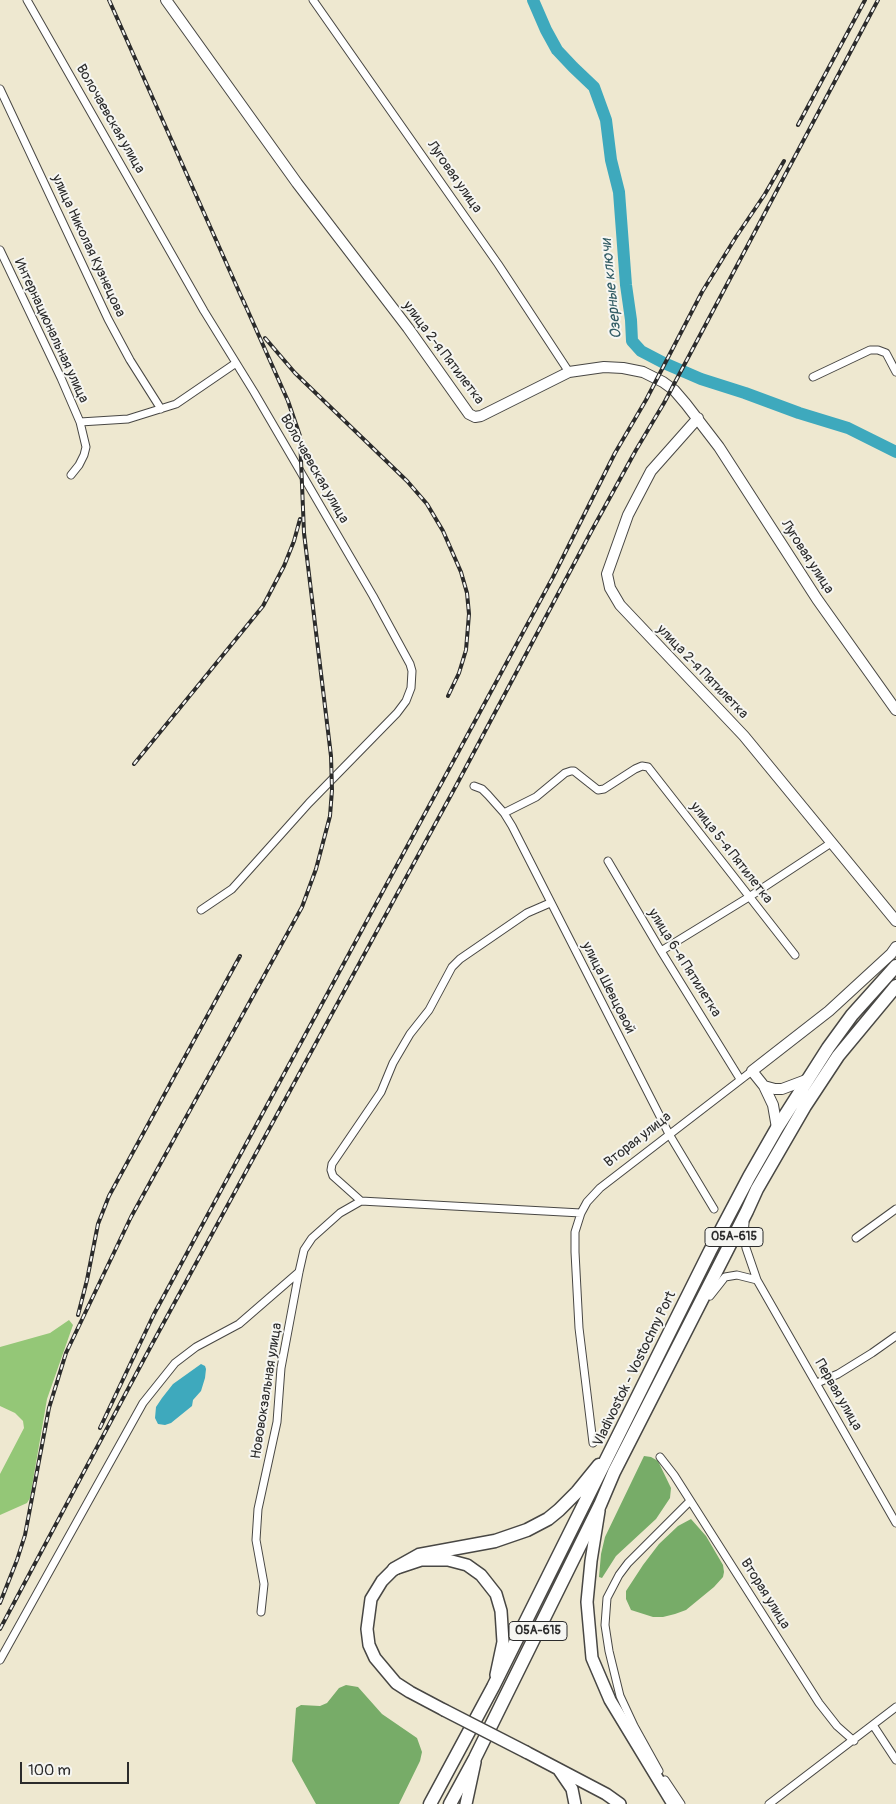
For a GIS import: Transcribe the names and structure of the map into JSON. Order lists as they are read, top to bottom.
{
  "streets": {
    "highway": ["05А-615", "Vladivostok - Vostochny Port"],
    "main road": ["Луговая улица", "улица 2-я Пятилетка", "Вторая улица"],
    "street": [
      "Волочаевская улица",
      "улица Николая Кузнецова",
      "Интернациональная улица",
      "улица 5-я Пятилетка",
      "улица 6-я Пятилетка",
      "улица Шевцовой",
      "Нововокзальная улица",
      "Первая улица"
    ]
  },
  "crossings": [
    ["Луговая улица", "улица 2-я Пятилетка"],
    ["улица 5-я Пятилетка", "улица Шевцовой"],
    ["улица 6-я Пятилетка", "Вторая улица"],
    ["улица Шевцовой", "Вторая улица"],
    ["Vladivostok - Vostochny Port", "Первая улица"]
  ],
  "water": ["Озерные ключи"],
  "scale_bar": "100 m"
}
